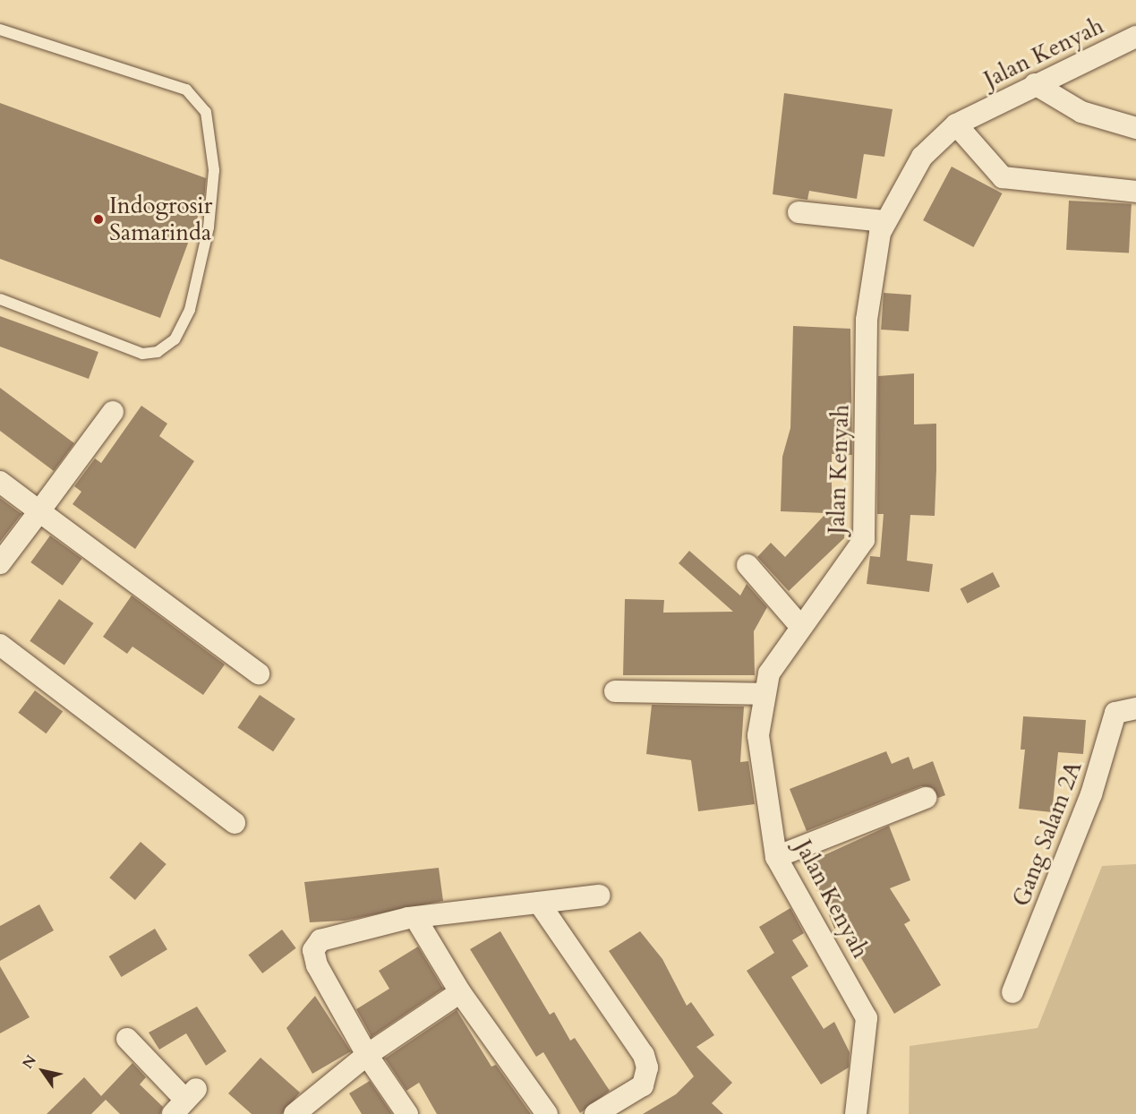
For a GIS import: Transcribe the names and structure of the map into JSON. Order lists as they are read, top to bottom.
{
  "streets": {
    "street": ["Jalan Kenyah", "Gang Salam 2A"]
  },
  "places": ["Indogrosir Samarinda"],
  "north": "top left"
}
